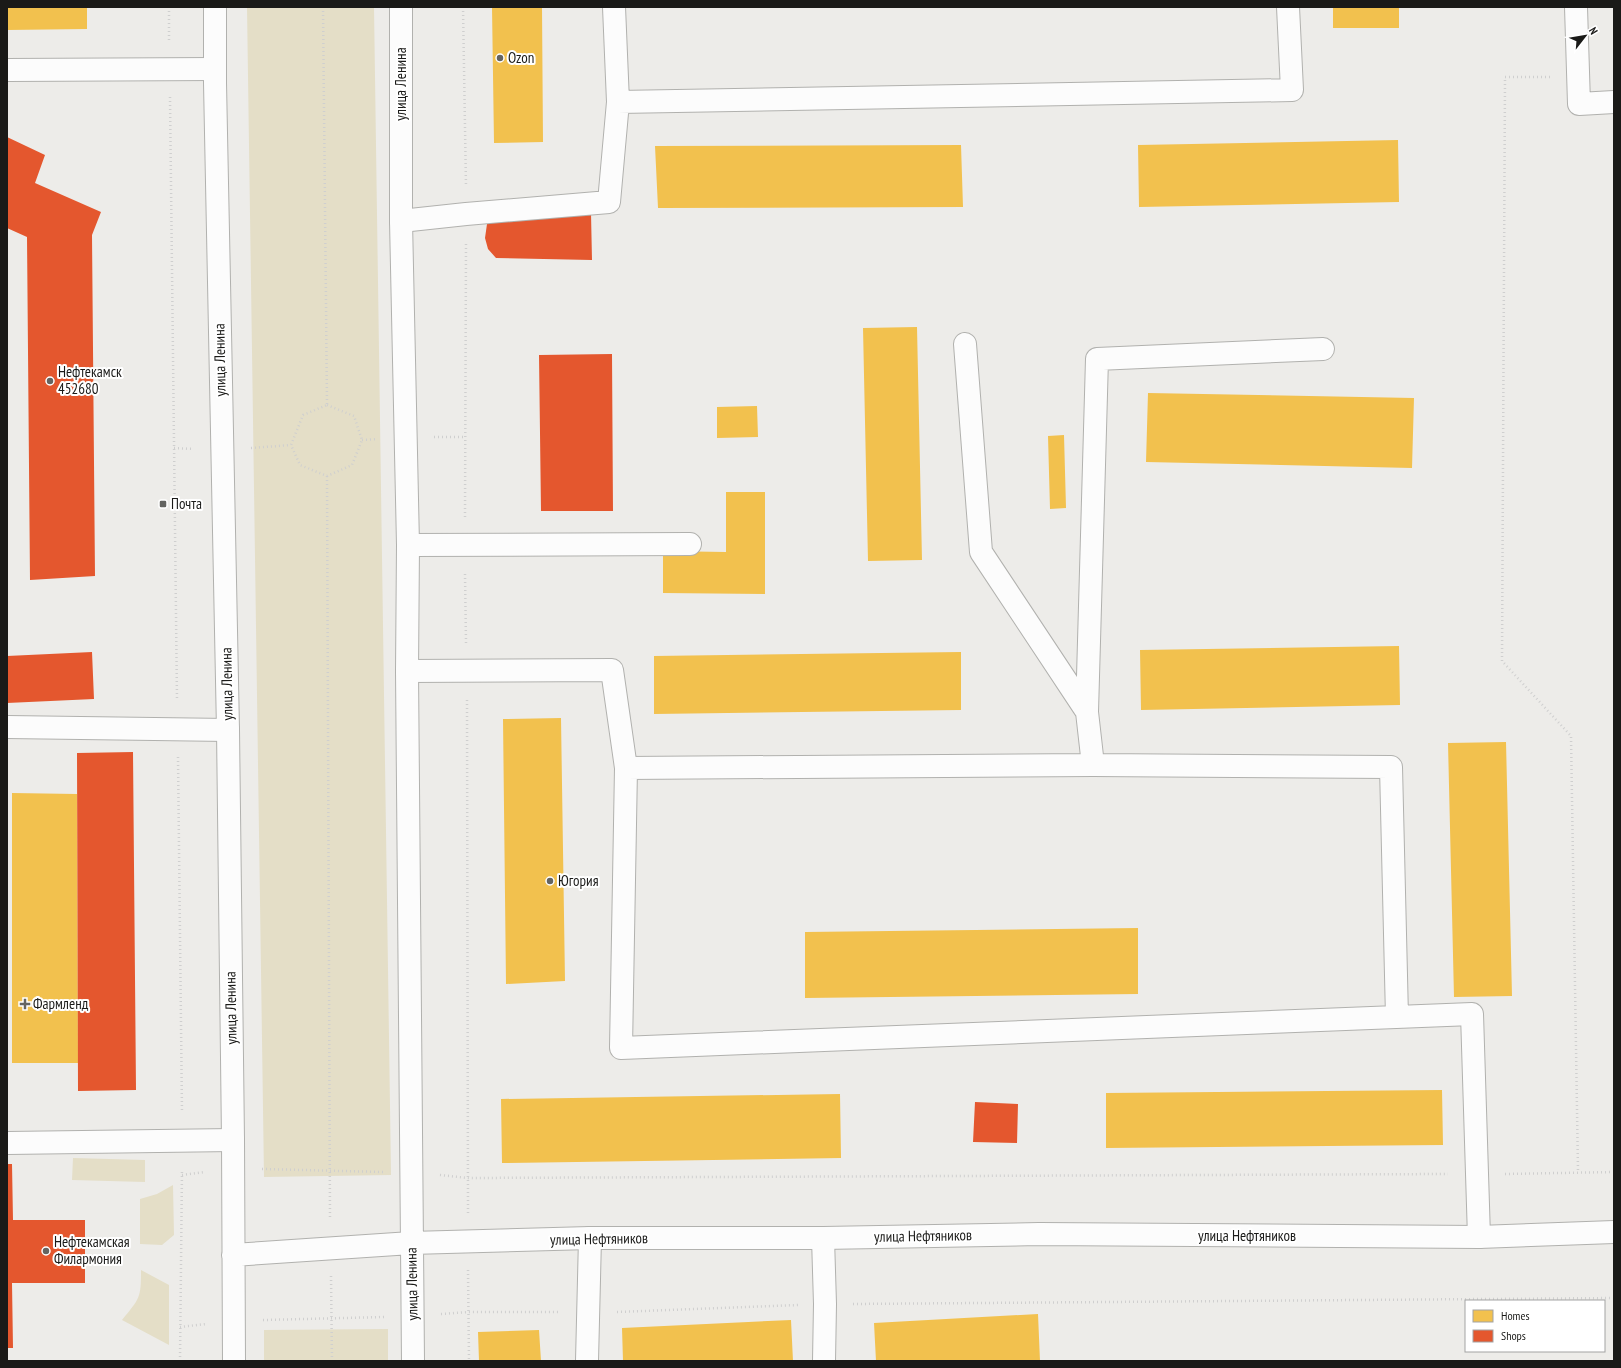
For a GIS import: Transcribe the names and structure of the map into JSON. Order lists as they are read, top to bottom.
{
  "streets": {
    "main road": ["улица Ленина", "улица Нефтяников"]
  },
  "crossings": [
    ["улица Ленина", "улица Нефтяников"]
  ],
  "places": {
    "other": [
      "Ozon",
      "Нефтекамск 452680",
      "Югория",
      "Нефтекамская Филармония"
    ],
    "transit": ["Почта"],
    "health": ["Фармленд"]
  },
  "legend": ["Homes", "Shops"],
  "north": "top right"
}
